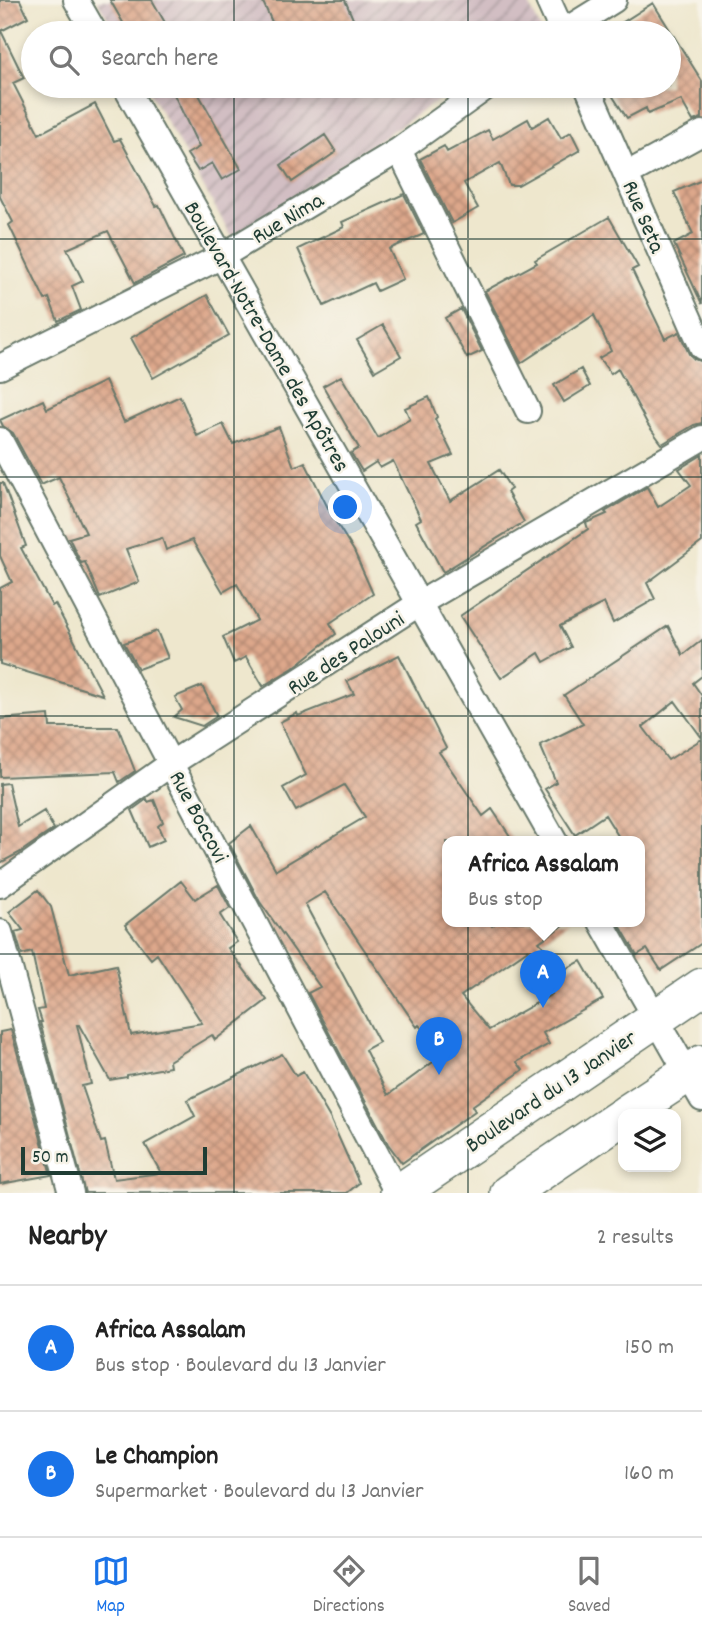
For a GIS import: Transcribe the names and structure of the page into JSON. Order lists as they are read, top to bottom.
{
  "streets": {
    "highway": ["Boulevard du 13 Janvier"],
    "street": [
      "Rue Seta",
      "Rue Nima",
      "Boulevard Notre-Dame des Apôtres",
      "Rue des Palouni",
      "Rue Boccovi"
    ]
  },
  "crossings": [
    ["Rue Nima", "Boulevard Notre-Dame des Apôtres"],
    ["Boulevard Notre-Dame des Apôtres", "Rue des Palouni"],
    ["Rue des Palouni", "Rue Boccovi"],
    ["Rue Boccovi", "Boulevard du 13 Janvier"]
  ],
  "scale_bar": "50 m",
  "page": {
    "search": "Search here",
    "popup": ["Africa Assalam", "Bus stop"],
    "pins": ["A", "B"],
    "scale": "50 m",
    "heading": ["Nearby", "2 results"],
    "list": [
      {
        "mark": "A",
        "name": "Africa Assalam",
        "note": "Bus stop · Boulevard du 13 Janvier",
        "value": "150 m"
      },
      {
        "mark": "B",
        "name": "Le Champion",
        "note": "Supermarket · Boulevard du 13 Janvier",
        "value": "160 m"
      }
    ],
    "nav": ["Map", "Directions", "Saved"]
  }
}
